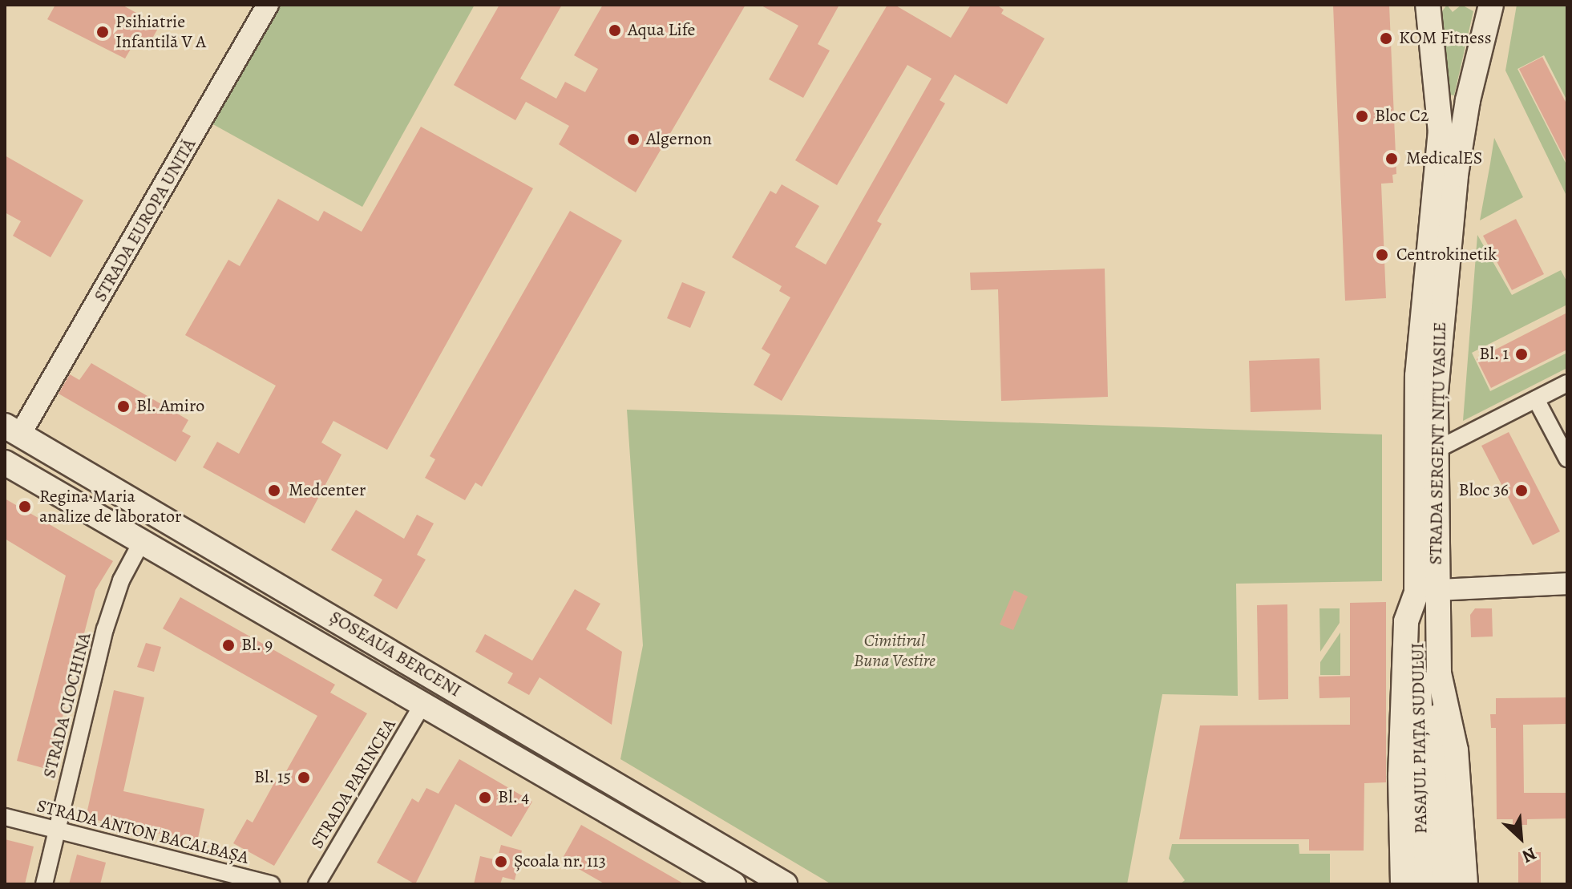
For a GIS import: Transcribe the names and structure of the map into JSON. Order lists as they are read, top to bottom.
{
  "streets": {
    "main road": ["STRADA SERGENT NIȚU VASILE", "ȘOSEAUA BERCENI", "PASAJUL PIAȚA SUDULUI"],
    "street": [
      "STRADA EUROPA UNITĂ",
      "STRADA CIOCHINA",
      "STRADA PARINCEA",
      "STRADA ANTON BACALBAȘA"
    ]
  },
  "crossings": [
    ["STRADA EUROPA UNITĂ", "ȘOSEAUA BERCENI"],
    ["STRADA SERGENT NIȚU VASILE", "PASAJUL PIAȚA SUDULUI"],
    ["ȘOSEAUA BERCENI", "STRADA CIOCHINA"],
    ["ȘOSEAUA BERCENI", "STRADA PARINCEA"],
    ["STRADA CIOCHINA", "STRADA ANTON BACALBAȘA"]
  ],
  "parks": ["Cimitirul Buna Vestire"],
  "places": [
    "Aqua Life",
    "Psihiatrie Infantilă V A",
    "KOM Fitness",
    "Bloc C2",
    "Algernon",
    "MedicalES",
    "Centrokinetik",
    "Bl. 1",
    "Bl. Amiro",
    "Medcenter",
    "Bloc 36",
    "Regina Maria analize de laborator",
    "Bl. 9",
    "Bl. 15",
    "Bl. 4",
    "Școala nr. 113"
  ],
  "north": "bottom right"
}
